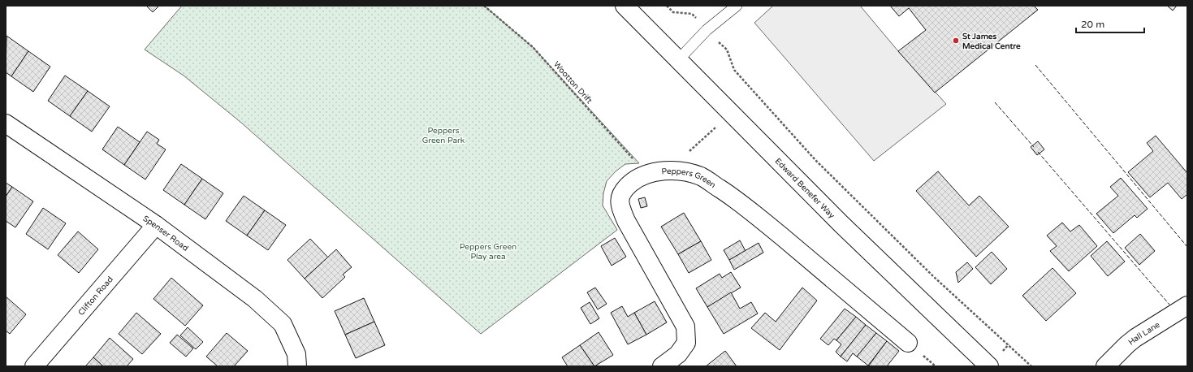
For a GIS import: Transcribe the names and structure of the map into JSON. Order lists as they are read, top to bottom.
{
  "streets": {
    "street": [
      "Peppers Green",
      "Edward Benefer Way",
      "Spenser Road",
      "Clifton Road",
      "Hall Lane"
    ],
    "path": ["Wootton Drift"]
  },
  "crossings": [
    ["Wootton Drift", "Peppers Green"],
    ["Spenser Road", "Clifton Road"]
  ],
  "parks": ["Peppers Green Park", "Peppers Green Play area"],
  "places": ["St James Medical Centre"],
  "scale_bar": "20 m"
}
